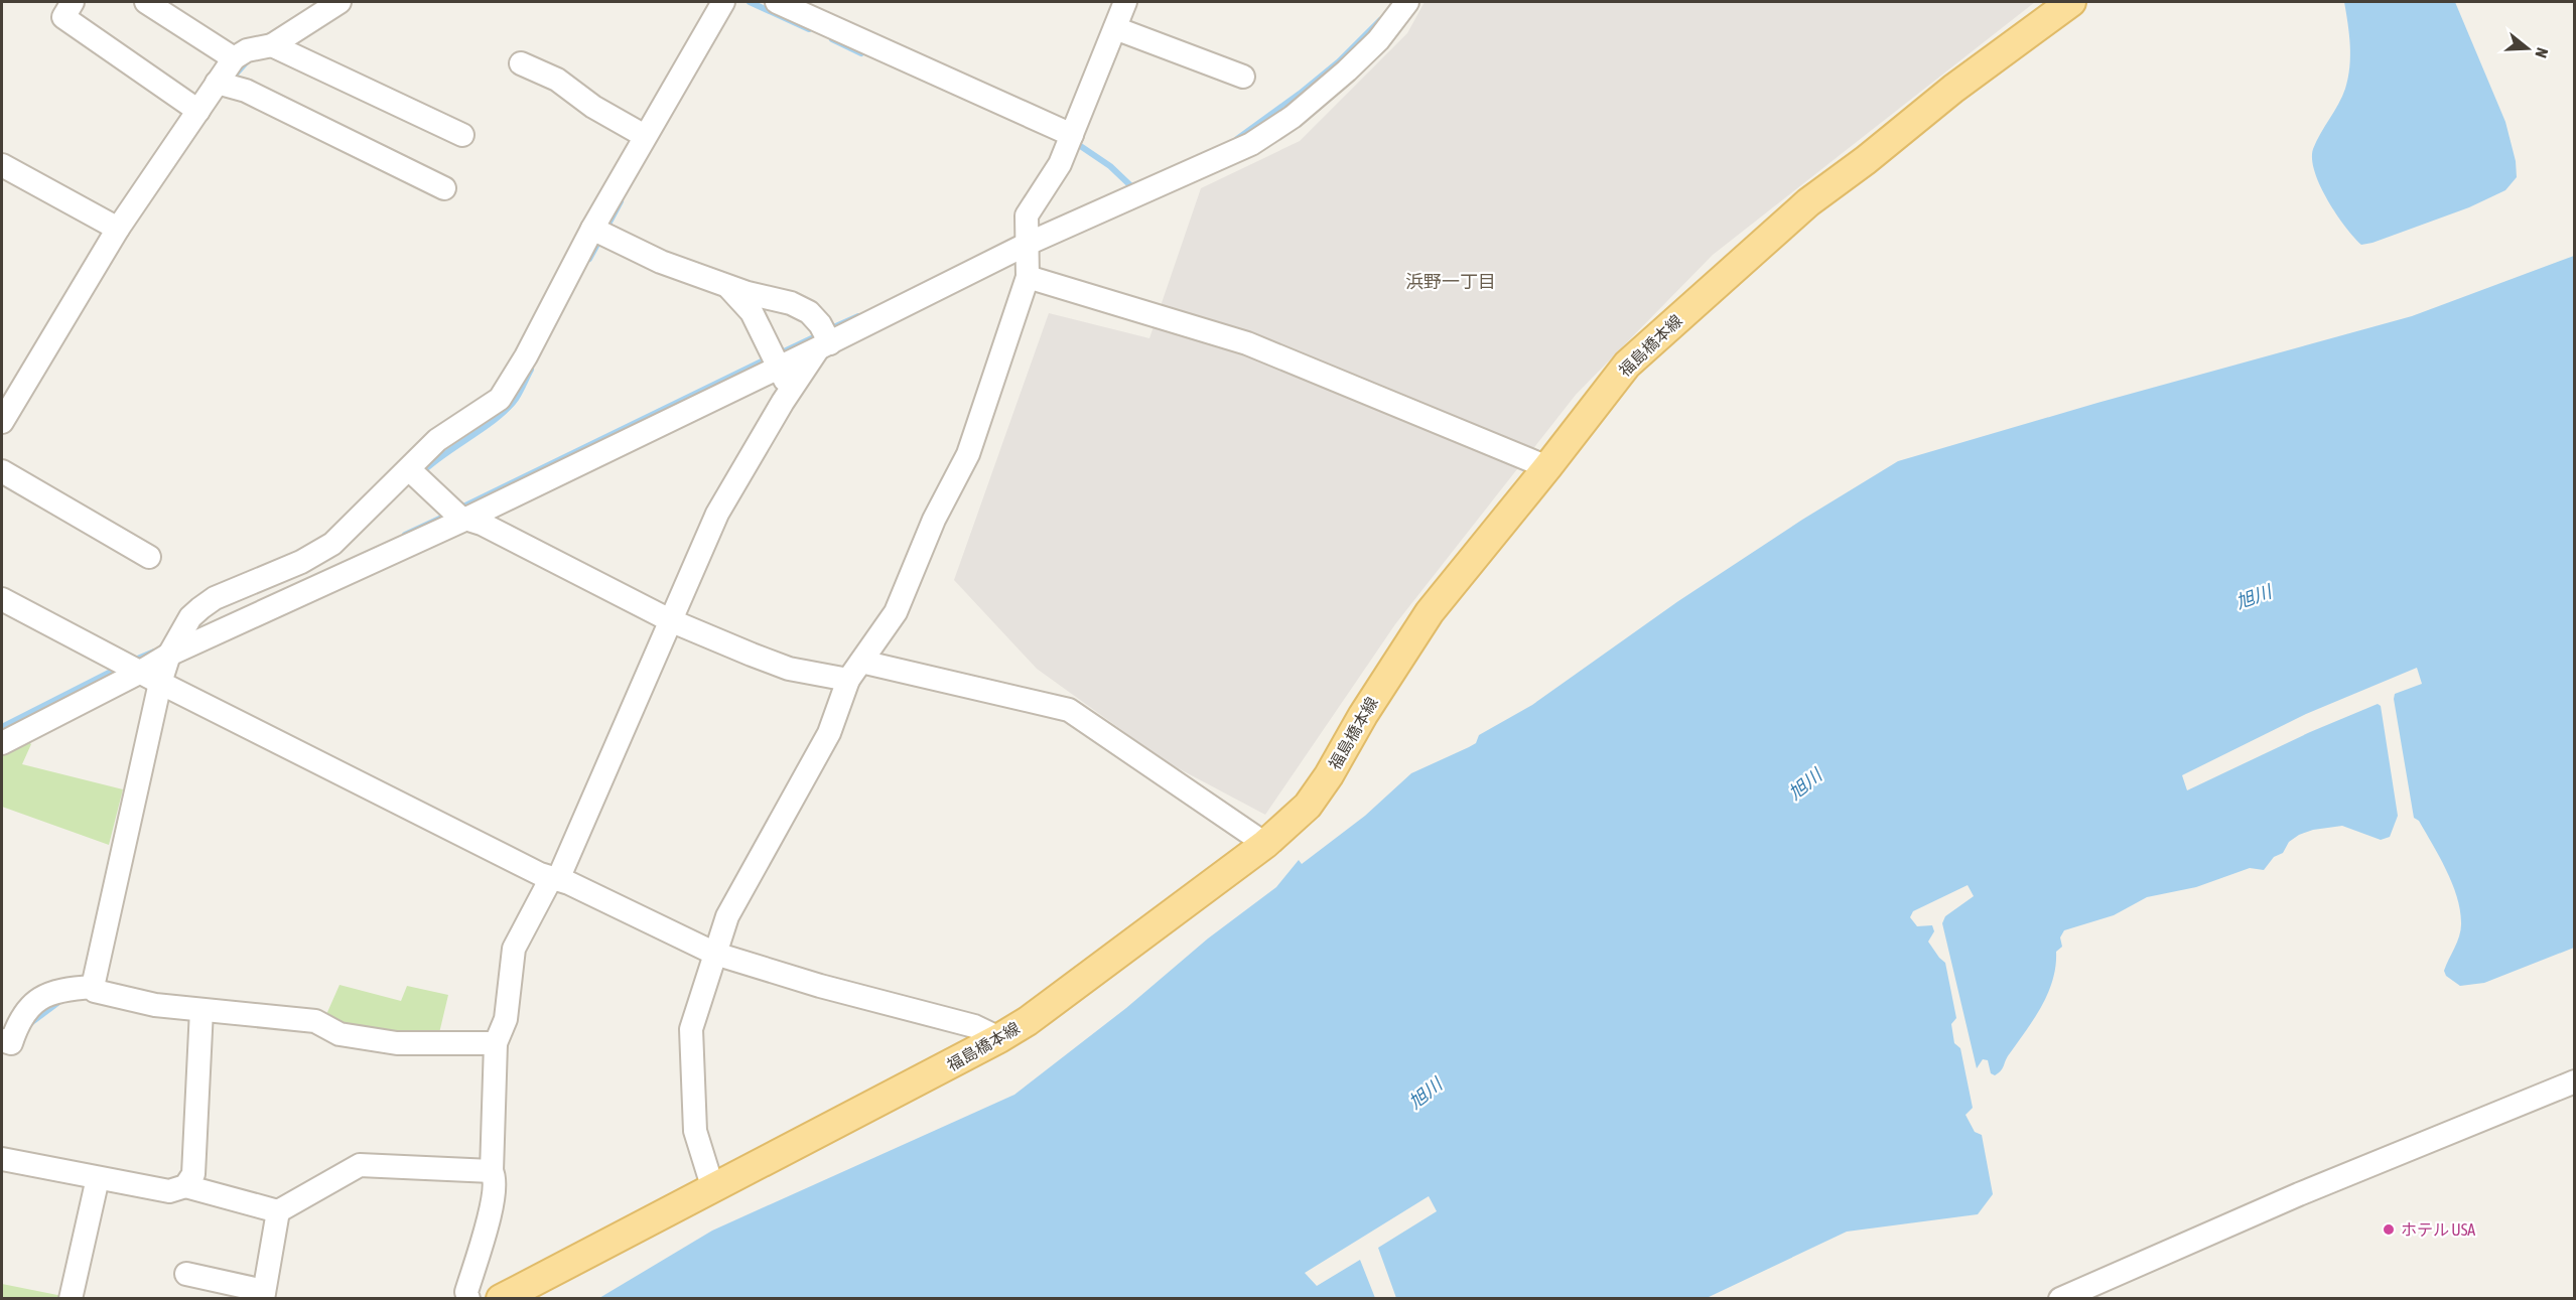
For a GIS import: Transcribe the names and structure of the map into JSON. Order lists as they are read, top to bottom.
{
  "streets": {
    "main road": ["福島橋本線"]
  },
  "districts": ["浜野一丁目"],
  "water": ["旭川"],
  "places": ["ホテル USA"],
  "north": "right"
}
